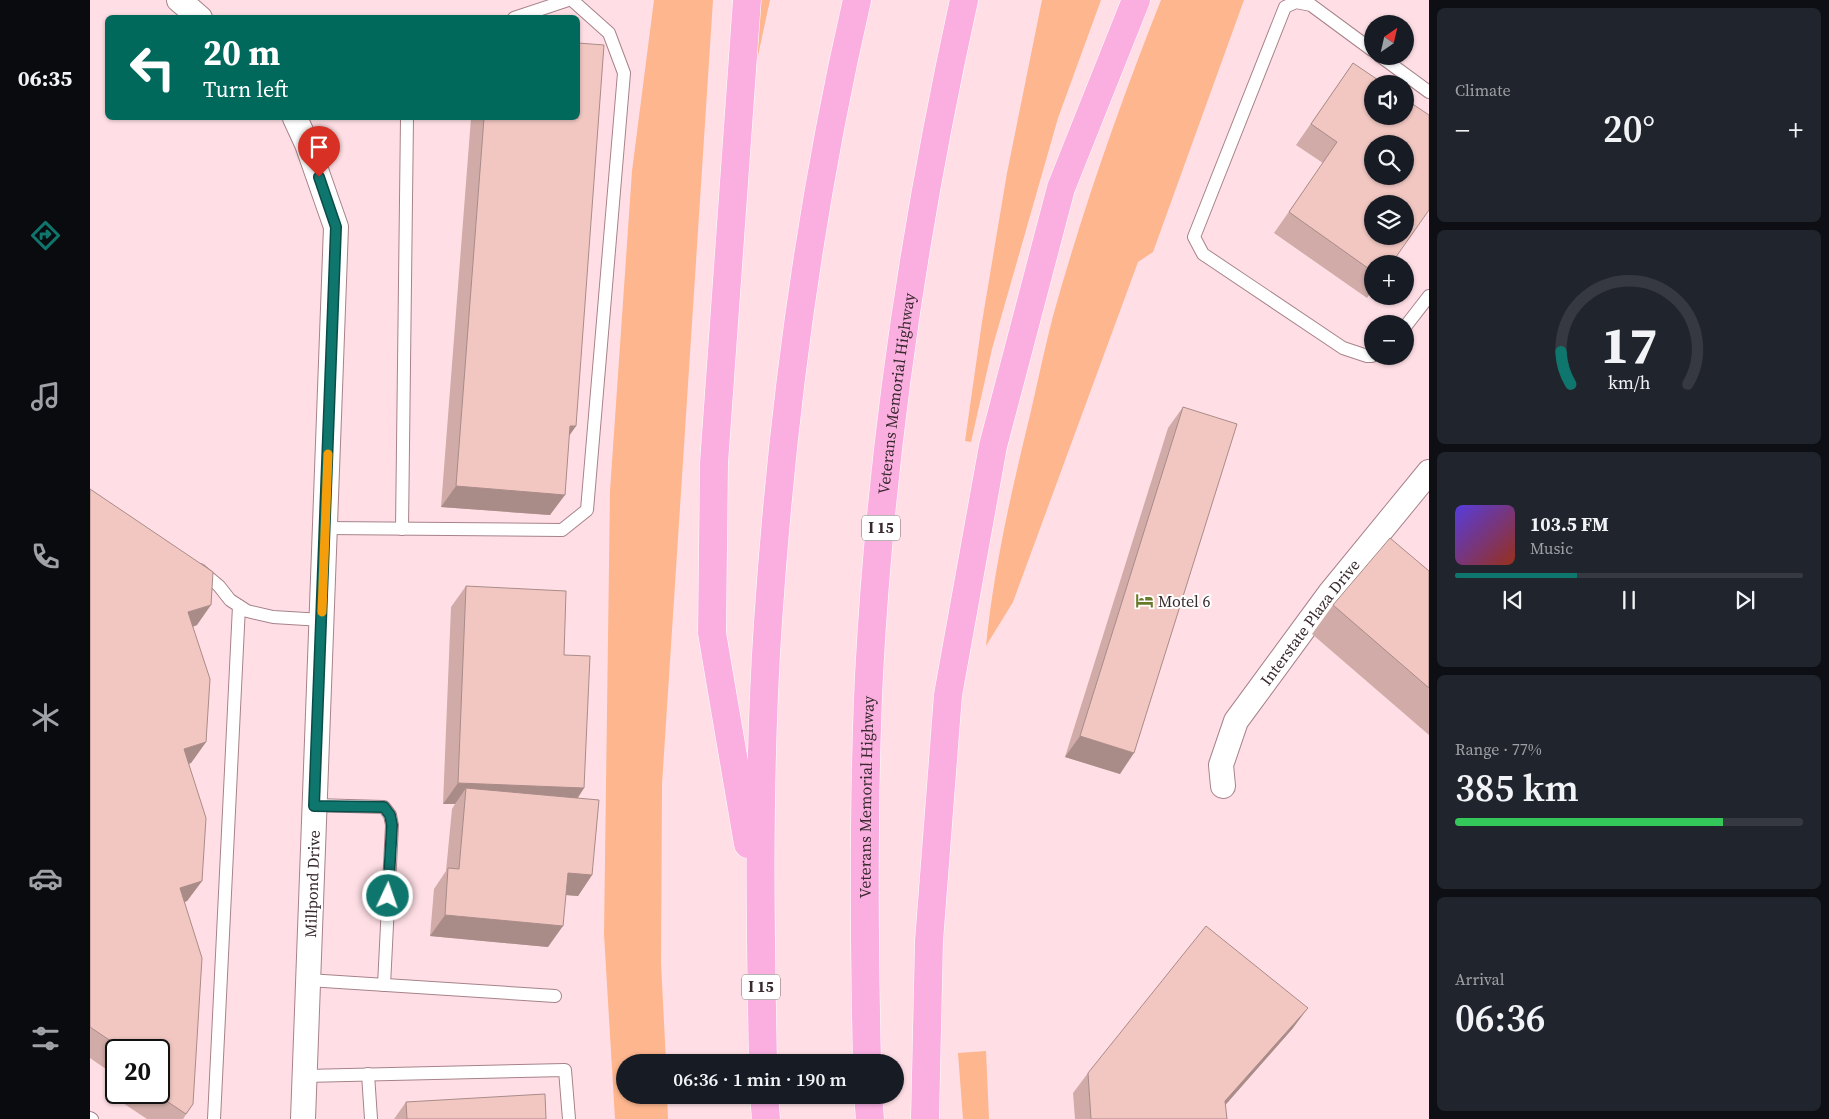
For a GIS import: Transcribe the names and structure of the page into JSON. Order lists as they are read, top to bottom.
{
  "streets": {
    "highway": ["Veterans Memorial Highway", "I 15"],
    "street": ["Interstate Plaza Drive", "Millpond Drive"]
  },
  "places": {
    "hotel": ["Motel 6"]
  },
  "north": "top right",
  "page": {
    "tabs": "06:35",
    "tile": [
      "Climate",
      ["Range · 77%", "385 km"],
      ["Arrival", "06:36"]
    ],
    "map_buttons": ["+", "−"],
    "turn": ["20 m", "Turn left"],
    "heat": ["−", "20°", "+"],
    "song": ["103.5 FM", "Music"],
    "limit": "20",
    "trip": "06:36 · 1 min · 190 m",
    "gauge": ["17", "km/h"]
  }
}
